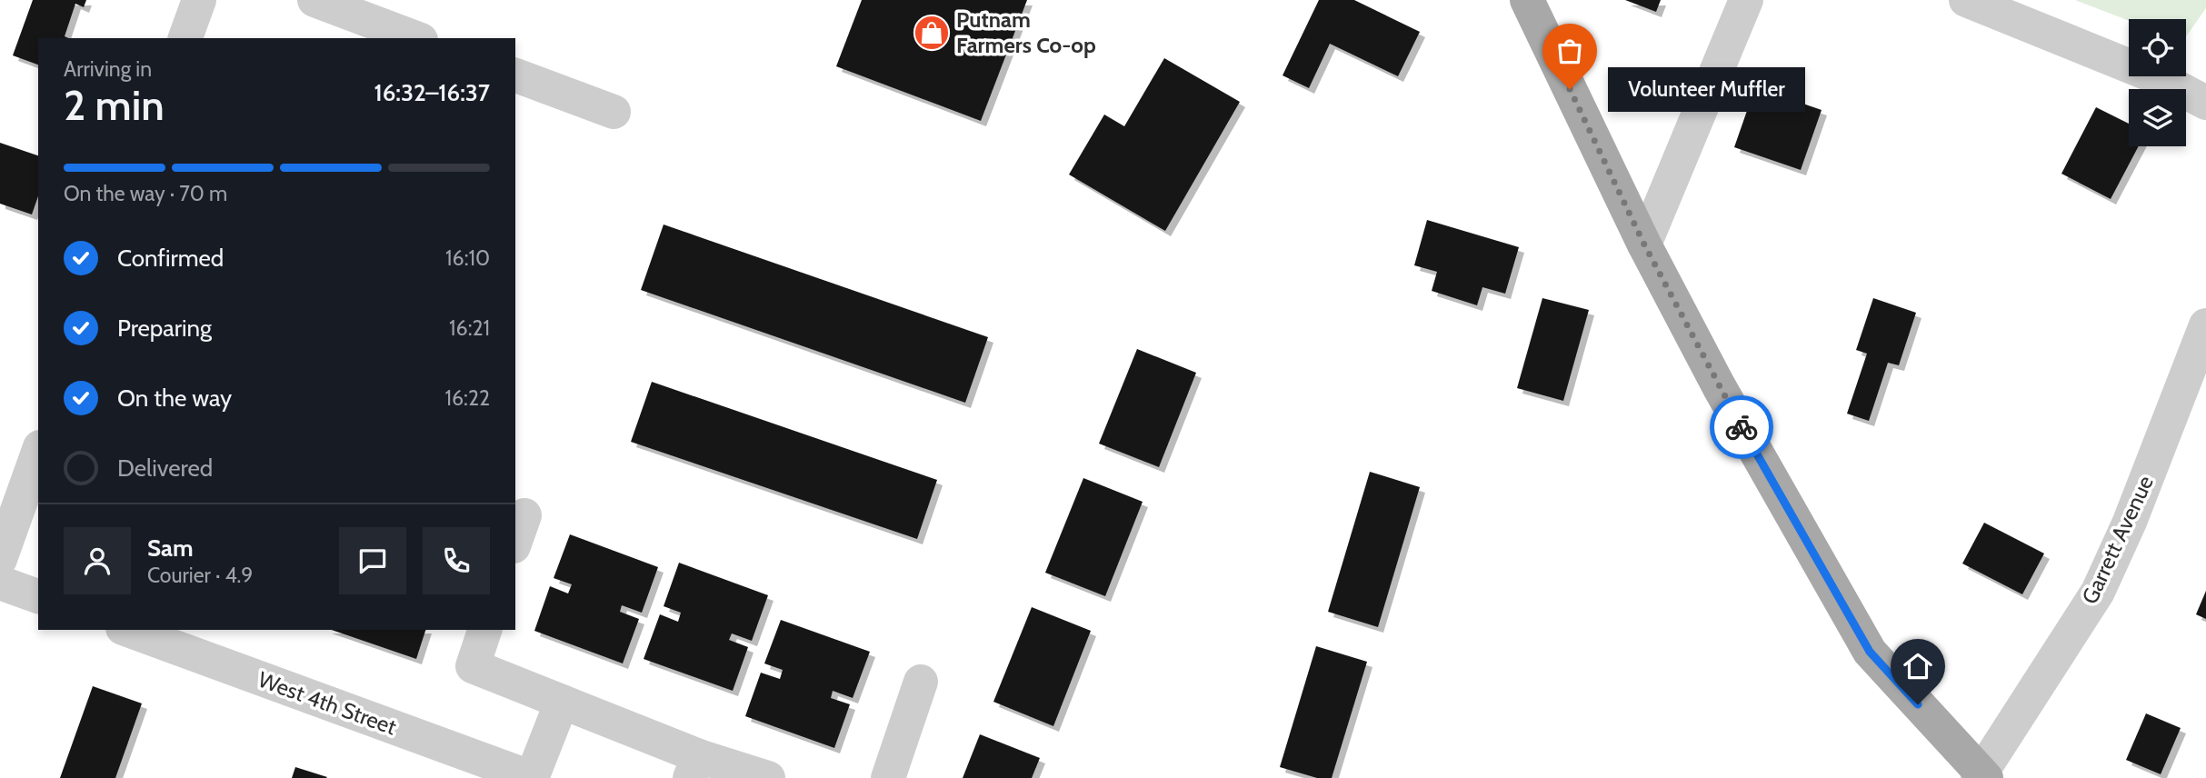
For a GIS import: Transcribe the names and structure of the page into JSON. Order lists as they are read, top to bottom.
{
  "streets": {
    "street": ["Garrett Avenue", "West 4th Street"]
  },
  "places": {
    "shop": ["Putnam Farmers Co-op"],
    "other": ["Volunteer Muffler"]
  },
  "page": {
    "heading": ["2 min", "Arriving in", "16:32–16:37"],
    "panel": ["Sam", "Courier · 4.9"],
    "bubble": "Volunteer Muffler",
    "bar": "On the way · 70 m",
    "list": [
      ["Confirmed", "16:10"],
      ["Preparing", "16:21"],
      ["On the way", "16:22"],
      "Delivered"
    ]
  }
}
